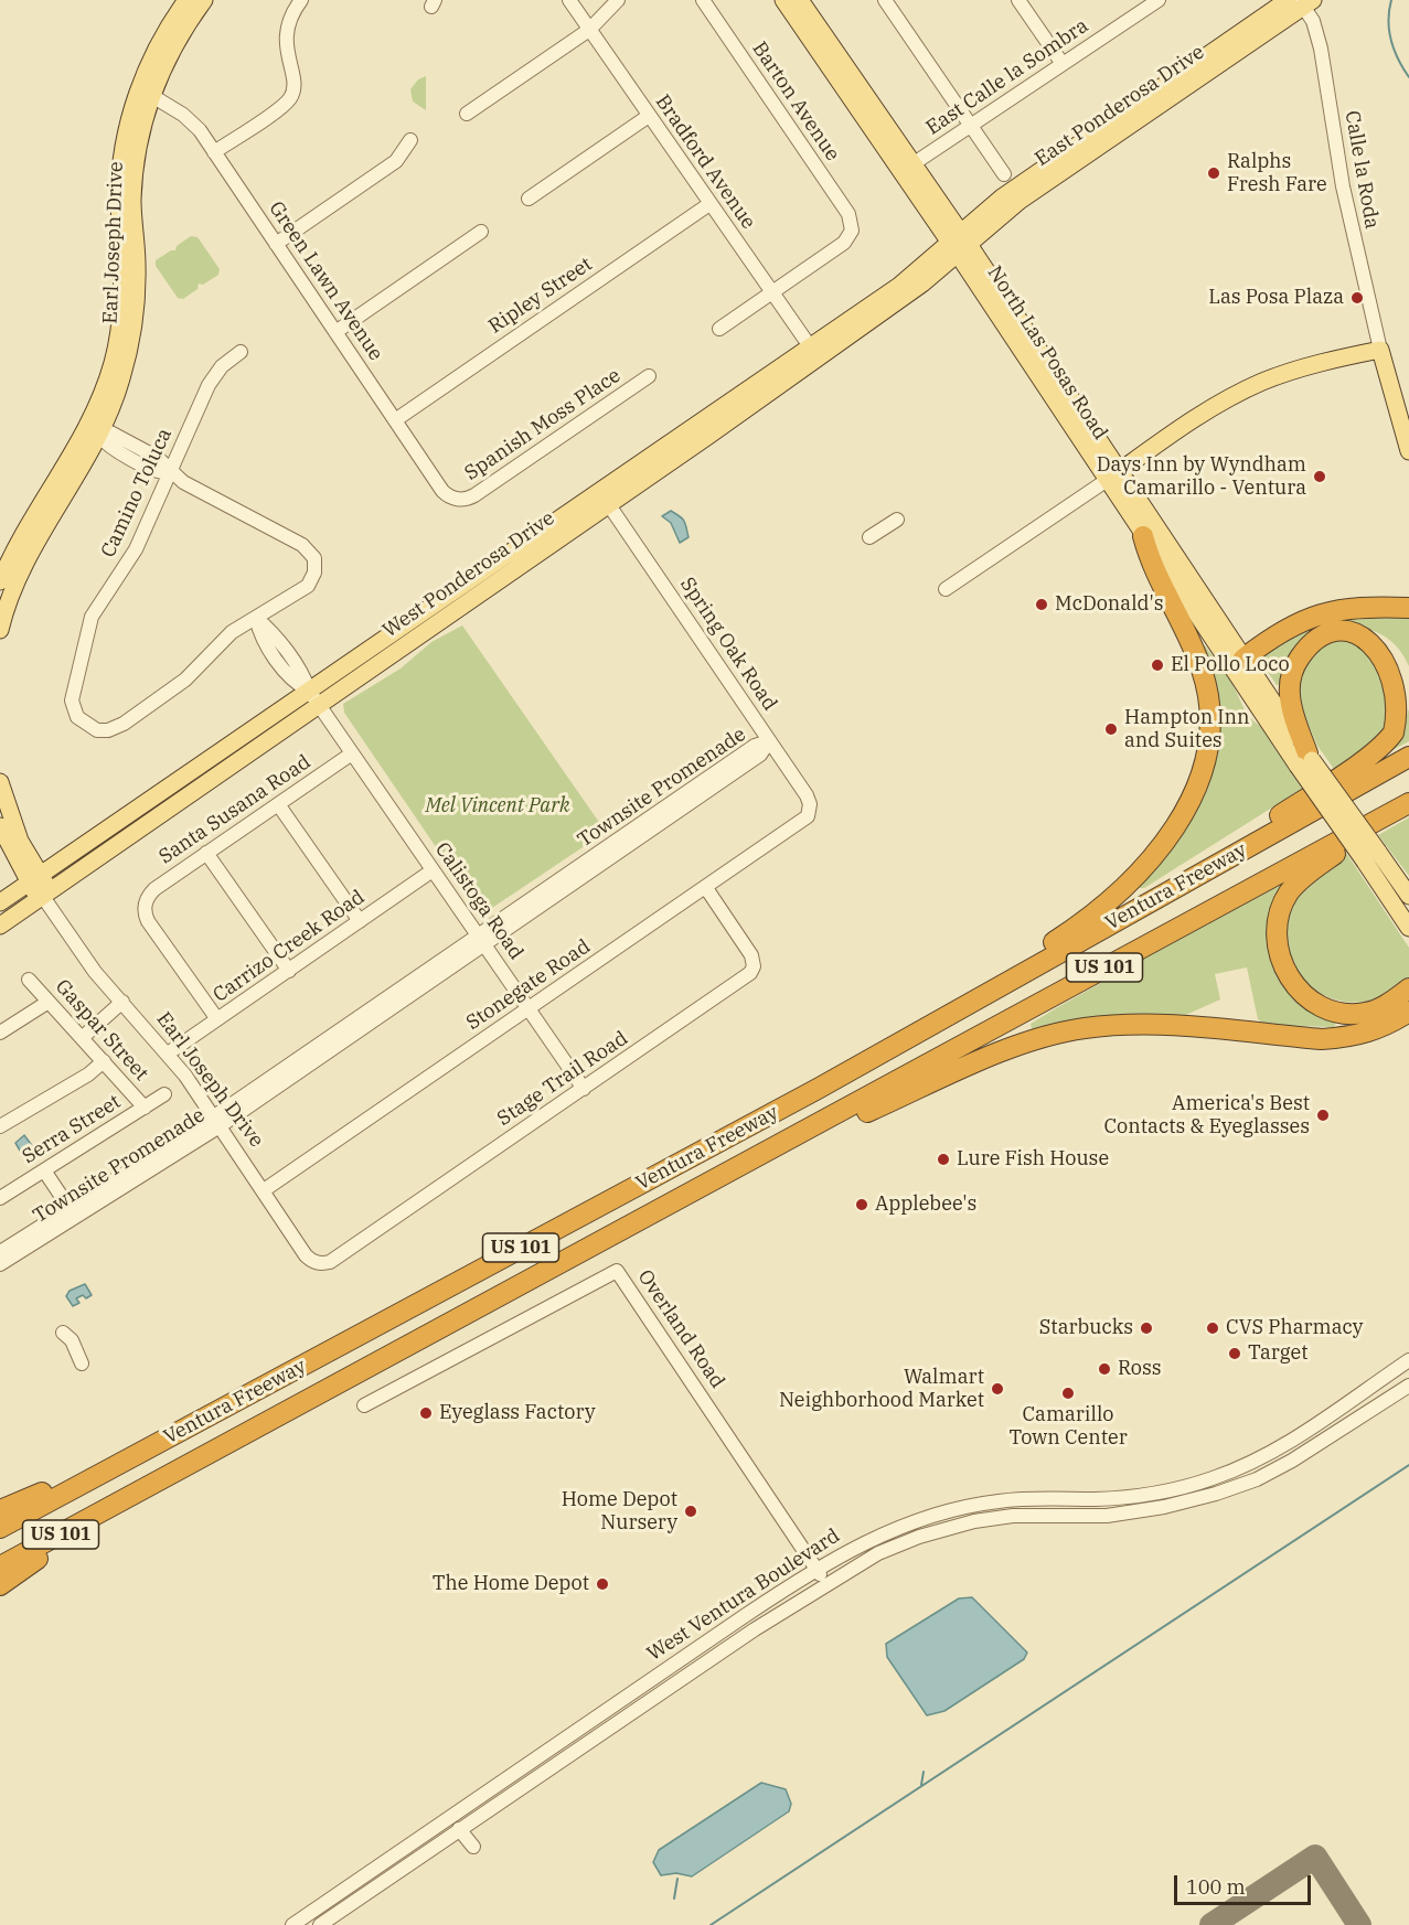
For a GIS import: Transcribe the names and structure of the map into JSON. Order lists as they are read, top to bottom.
{
  "streets": {
    "highway": ["Ventura Freeway", "US 101"],
    "main road": [
      "East Ponderosa Drive",
      "Earl Joseph Drive",
      "North Las Posas Road",
      "West Ponderosa Drive"
    ],
    "street": [
      "East Calle la Sombra",
      "Barton Avenue",
      "Bradford Avenue",
      "Calle la Roda",
      "Green Lawn Avenue",
      "Ripley Street",
      "Spanish Moss Place",
      "Camino Toluca",
      "Spring Oak Road",
      "Townsite Promenade",
      "Santa Susana Road",
      "Calistoga Road",
      "Carrizo Creek Road",
      "Stonegate Road",
      "Gaspar Street",
      "Stage Trail Road",
      "Serra Street",
      "Overland Road",
      "West Ventura Boulevard"
    ]
  },
  "crossings": [
    ["East Calle la Sombra", "North Las Posas Road"],
    ["Barton Avenue", "Bradford Avenue"],
    ["East Ponderosa Drive", "Calle la Roda"],
    ["East Ponderosa Drive", "North Las Posas Road"],
    ["East Ponderosa Drive", "West Ponderosa Drive"],
    ["Bradford Avenue", "Ripley Street"],
    ["Bradford Avenue", "West Ponderosa Drive"],
    ["Earl Joseph Drive", "Green Lawn Avenue"],
    ["Earl Joseph Drive", "West Ponderosa Drive"],
    ["Earl Joseph Drive", "Townsite Promenade"],
    ["Earl Joseph Drive", "Carrizo Creek Road"],
    ["Earl Joseph Drive", "Stonegate Road"],
    ["Earl Joseph Drive", "Stage Trail Road"],
    ["Green Lawn Avenue", "Ripley Street"],
    ["Green Lawn Avenue", "Spanish Moss Place"],
    ["North Las Posas Road", "West Ponderosa Drive"],
    ["Camino Toluca", "Calistoga Road"],
    ["West Ponderosa Drive", "Spring Oak Road"],
    ["West Ponderosa Drive", "Calistoga Road"],
    ["Spring Oak Road", "Townsite Promenade"],
    ["Spring Oak Road", "Stonegate Road"],
    ["Townsite Promenade", "Calistoga Road"],
    ["Santa Susana Road", "Calistoga Road"],
    ["Santa Susana Road", "Carrizo Creek Road"],
    ["Calistoga Road", "Carrizo Creek Road"],
    ["Calistoga Road", "Stonegate Road"],
    ["Calistoga Road", "Stage Trail Road"],
    ["Stonegate Road", "Stage Trail Road"],
    ["Gaspar Street", "Serra Street"],
    ["Overland Road", "West Ventura Boulevard"]
  ],
  "parks": ["Mel Vincent Park"],
  "places": [
    "Ralphs Fresh Fare",
    "Las Posa Plaza",
    "Days Inn by Wyndham Camarillo - Ventura",
    "McDonald's",
    "El Pollo Loco",
    "Hampton Inn and Suites",
    "America's Best Contacts & Eyeglasses",
    "Lure Fish House",
    "Applebee's",
    "Starbucks",
    "CVS Pharmacy",
    "Target",
    "Ross",
    "Walmart Neighborhood Market",
    "Camarillo Town Center",
    "Eyeglass Factory",
    "Home Depot Nursery",
    "The Home Depot"
  ],
  "scale_bar": "100 m"
}
